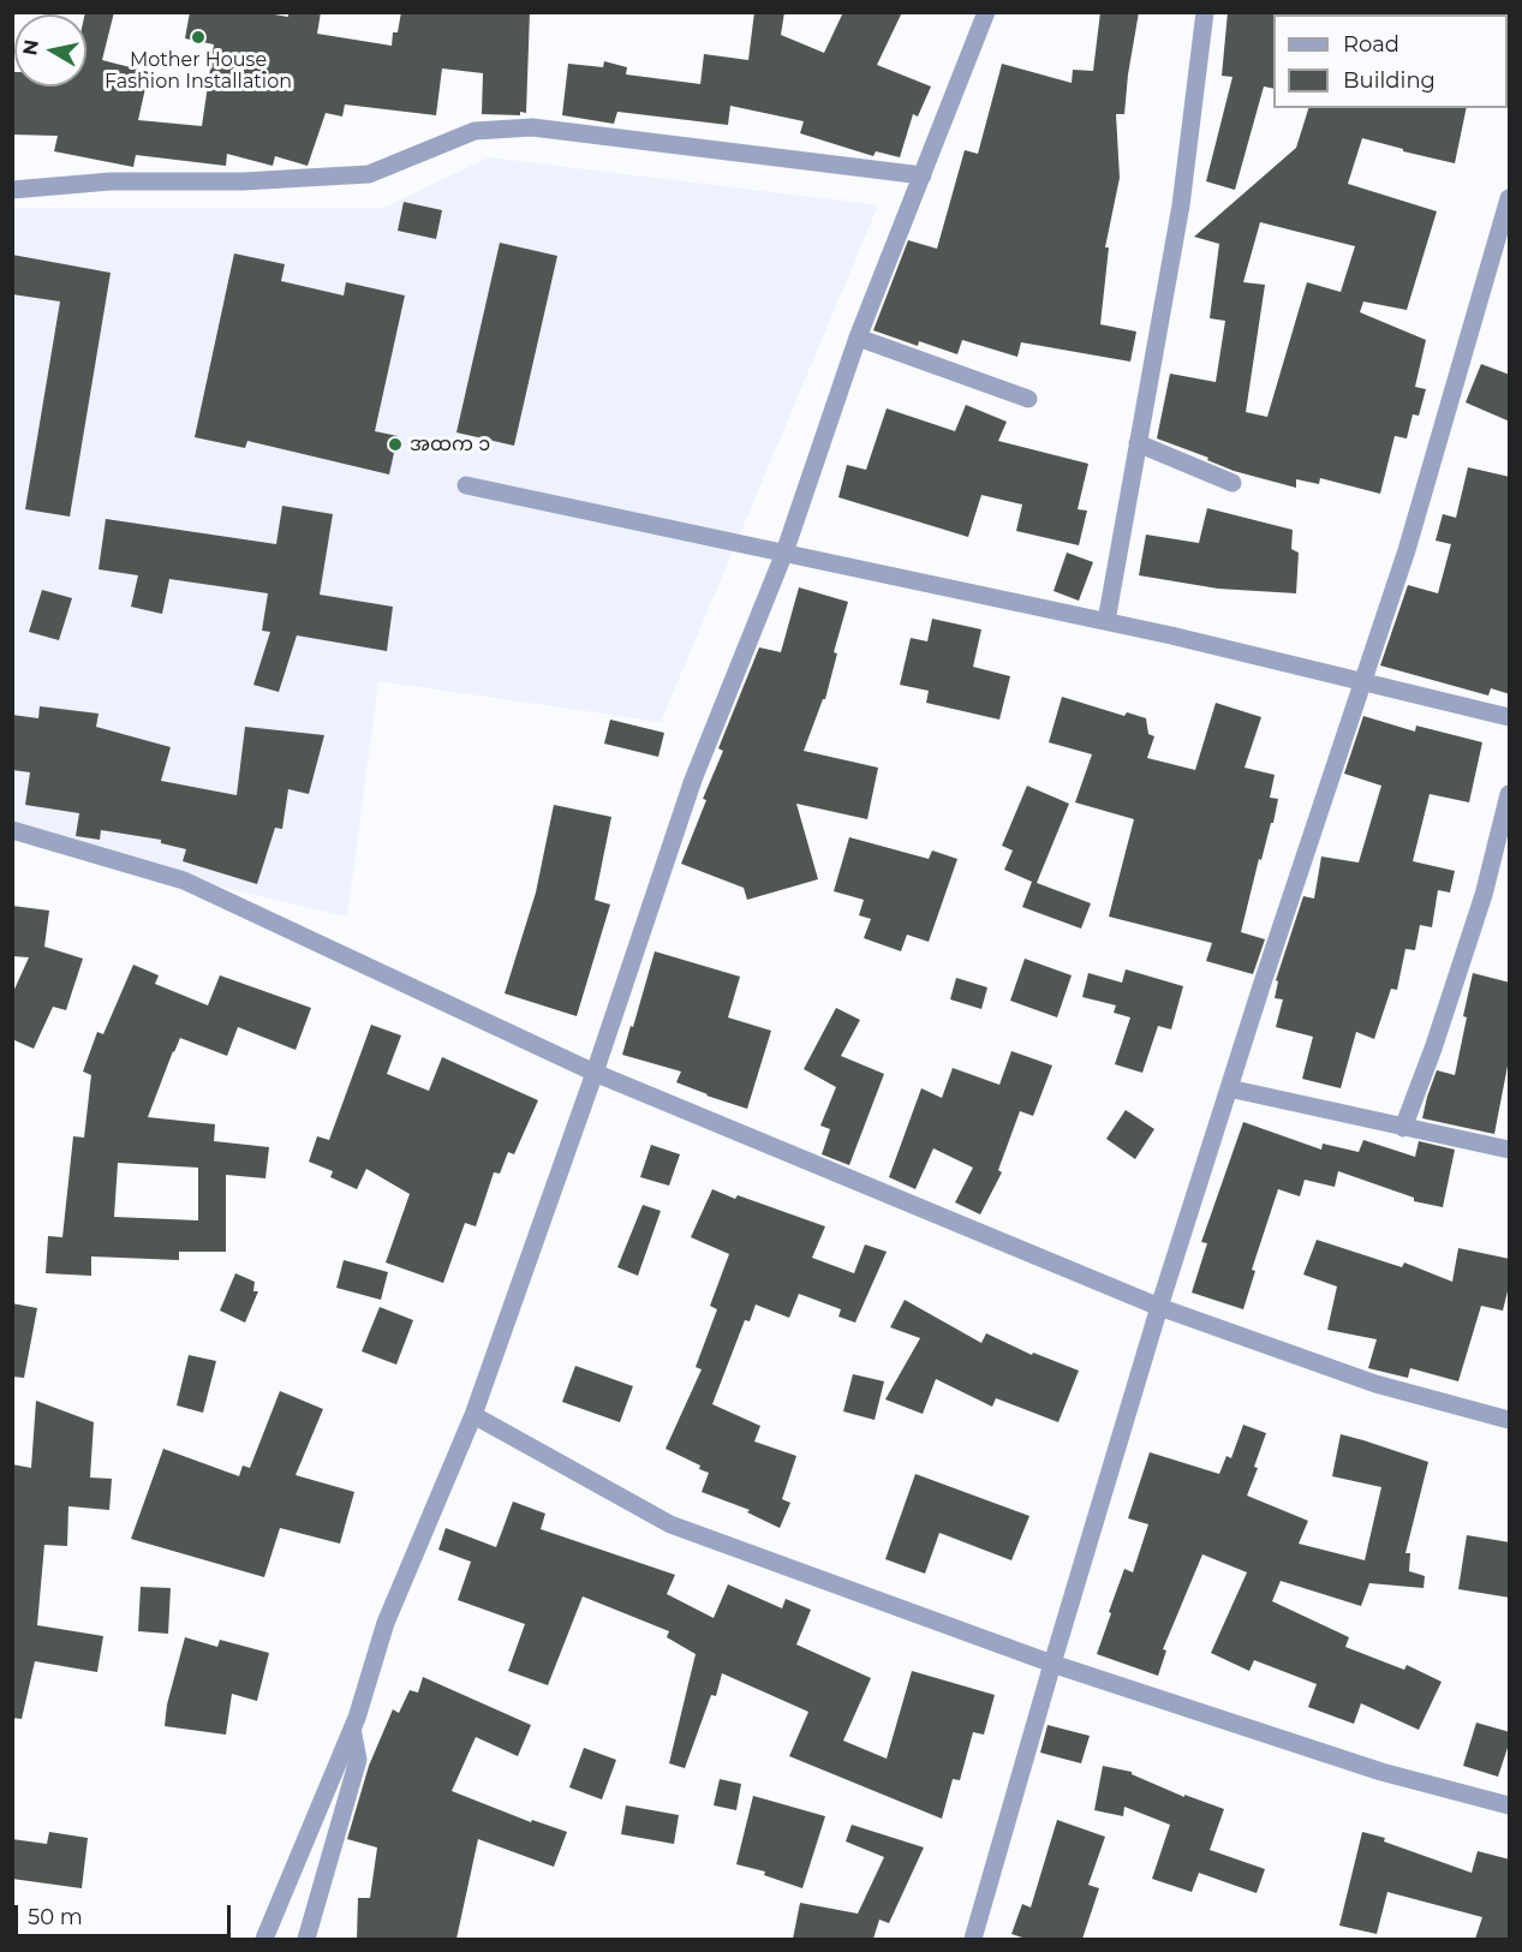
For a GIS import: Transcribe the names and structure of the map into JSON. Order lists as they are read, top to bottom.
{
  "places": ["Mother House Fashion Installation", "အထက ၁"],
  "legend": ["Road", "Building"],
  "scale_bar": "50 m",
  "north": "left"
}
